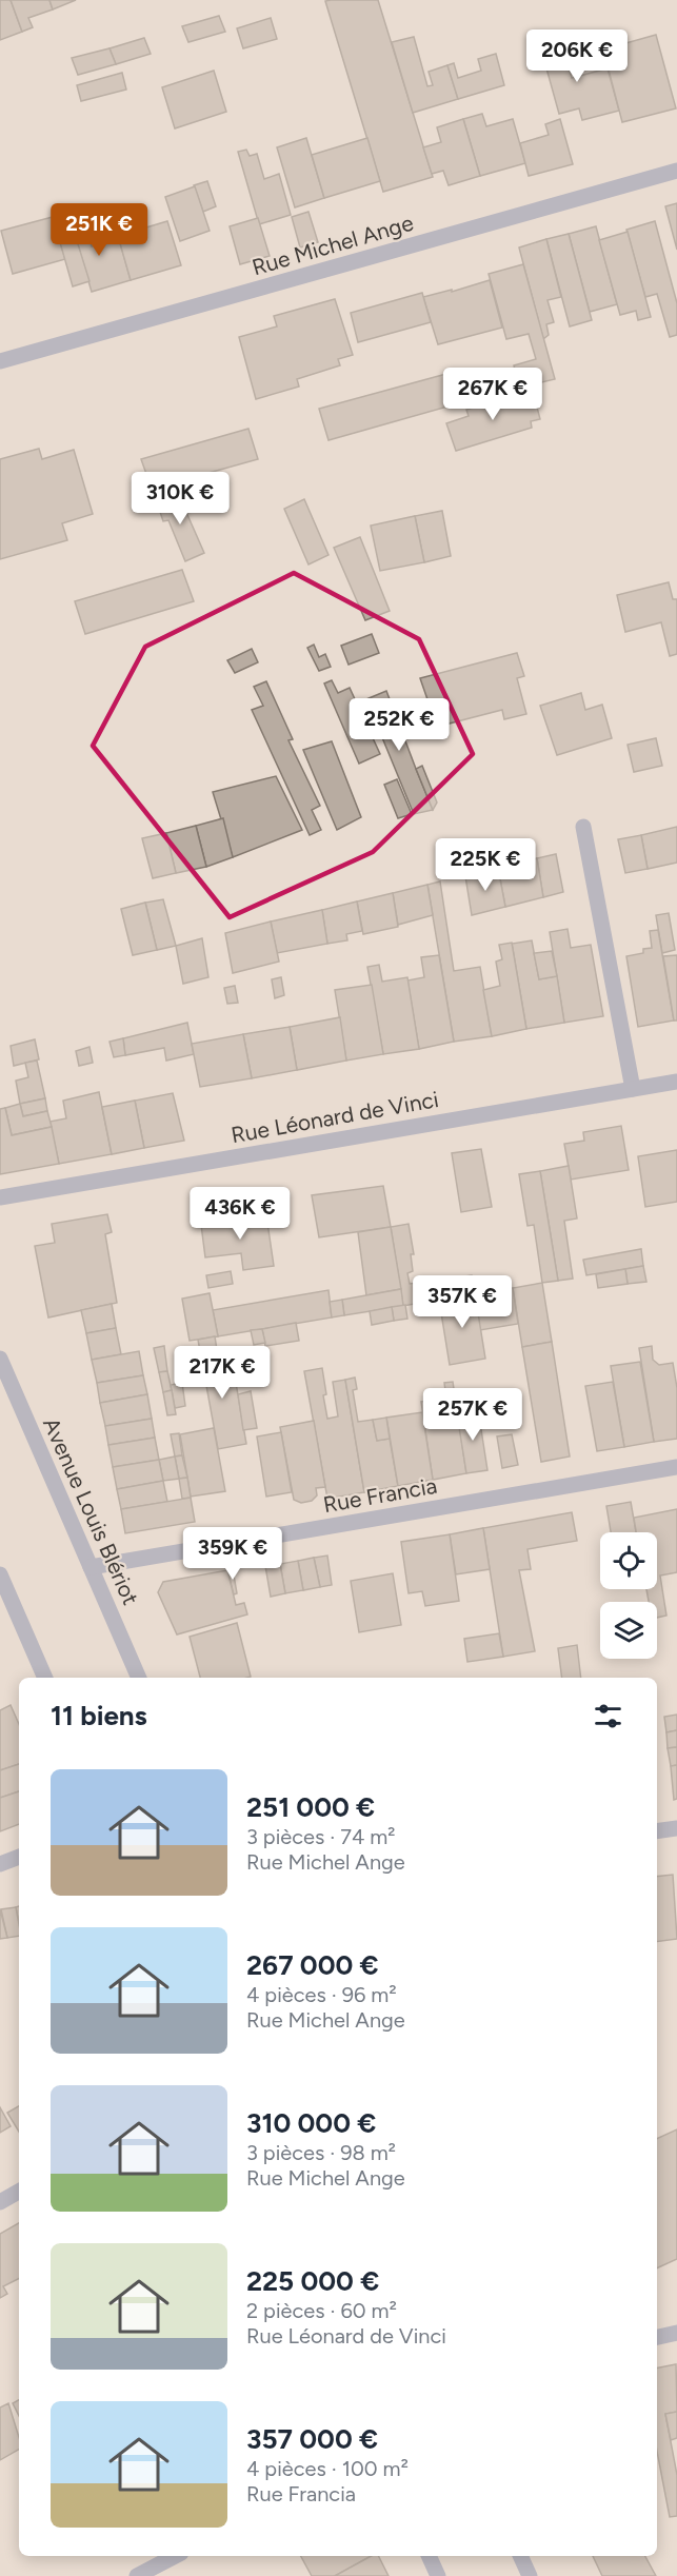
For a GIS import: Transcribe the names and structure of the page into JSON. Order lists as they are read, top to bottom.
{
  "streets": {
    "street": [
      "Rue Michel Ange",
      "Rue Léonard de Vinci",
      "Rue Francia",
      "Avenue Louis Blériot"
    ]
  },
  "crossings": [
    ["Rue Francia", "Avenue Louis Blériot"]
  ],
  "page": {
    "price": [
      "206K €",
      "251K €",
      "267K €",
      "310K €",
      "252K €",
      "225K €",
      "436K €",
      "357K €",
      "217K €",
      "257K €",
      "359K €"
    ],
    "heading": "11 biens",
    "list": [
      {
        "name": "251 000 €",
        "note": "3 pièces · 74 m² · Rue Michel Ange"
      },
      {
        "name": "267 000 €",
        "note": "4 pièces · 96 m² · Rue Michel Ange"
      },
      {
        "name": "310 000 €",
        "note": "3 pièces · 98 m² · Rue Michel Ange"
      },
      {
        "name": "225 000 €",
        "note": "2 pièces · 60 m² · Rue Léonard de Vinci"
      },
      {
        "name": "357 000 €",
        "note": "4 pièces · 100 m² · Rue Francia"
      }
    ]
  }
}
